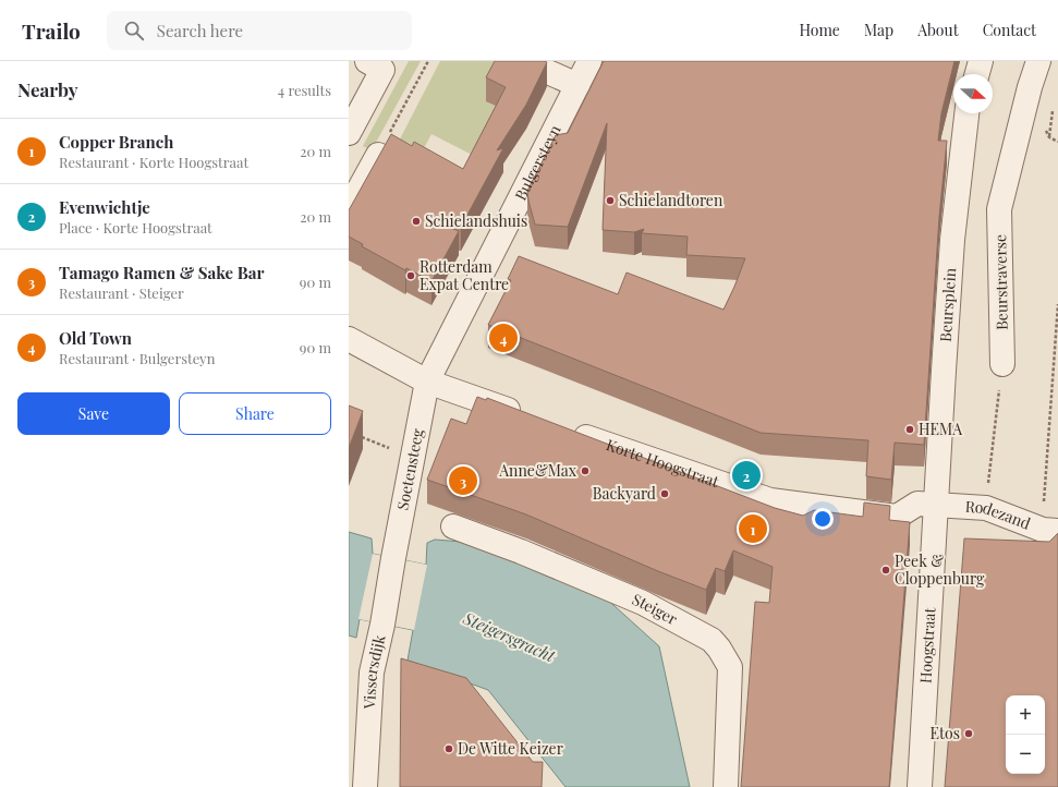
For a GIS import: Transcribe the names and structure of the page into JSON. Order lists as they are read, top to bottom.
{
  "streets": {
    "street": [
      "Bulgersteyn",
      "Beurstraverse",
      "Beursplein",
      "Korte Hoogstraat",
      "Soetensteeg",
      "Rodezand",
      "Steiger",
      "Hoogstraat",
      "Vissersdijk"
    ]
  },
  "crossings": [
    ["Bulgersteyn", "Soetensteeg"],
    ["Beursplein", "Korte Hoogstraat"],
    ["Beursplein", "Rodezand"],
    ["Beursplein", "Hoogstraat"],
    ["Korte Hoogstraat", "Rodezand"],
    ["Korte Hoogstraat", "Hoogstraat"],
    ["Soetensteeg", "Vissersdijk"],
    ["Rodezand", "Hoogstraat"]
  ],
  "water": ["Steigersgracht"],
  "places": [
    "Schielandtoren",
    "Schielandshuis",
    "Rotterdam Expat Centre",
    "HEMA",
    "Anne&Max",
    "Backyard",
    "Peek & Cloppenburg",
    "Etos",
    "De Witte Keizer"
  ],
  "north": "right",
  "page": {
    "header": "Trailo",
    "search": "Search here",
    "nav": [
      "Home",
      "Map",
      "About",
      "Contact"
    ],
    "heading": ["Nearby", "4 results"],
    "list": [
      {
        "mark": "1",
        "name": "Copper Branch",
        "note": "Restaurant · Korte Hoogstraat",
        "value": "20 m"
      },
      {
        "mark": "2",
        "name": "Evenwichtje",
        "note": "Place · Korte Hoogstraat",
        "value": "20 m"
      },
      {
        "mark": "3",
        "name": "Tamago Ramen & Sake Bar",
        "note": "Restaurant · Steiger",
        "value": "90 m"
      },
      {
        "mark": "4",
        "name": "Old Town",
        "note": "Restaurant · Bulgersteyn",
        "value": "90 m"
      }
    ],
    "pins": [
      "4",
      "2",
      "3",
      "1"
    ],
    "buttons": ["Save", "Share"],
    "map_buttons": ["+", "−"]
  }
}
